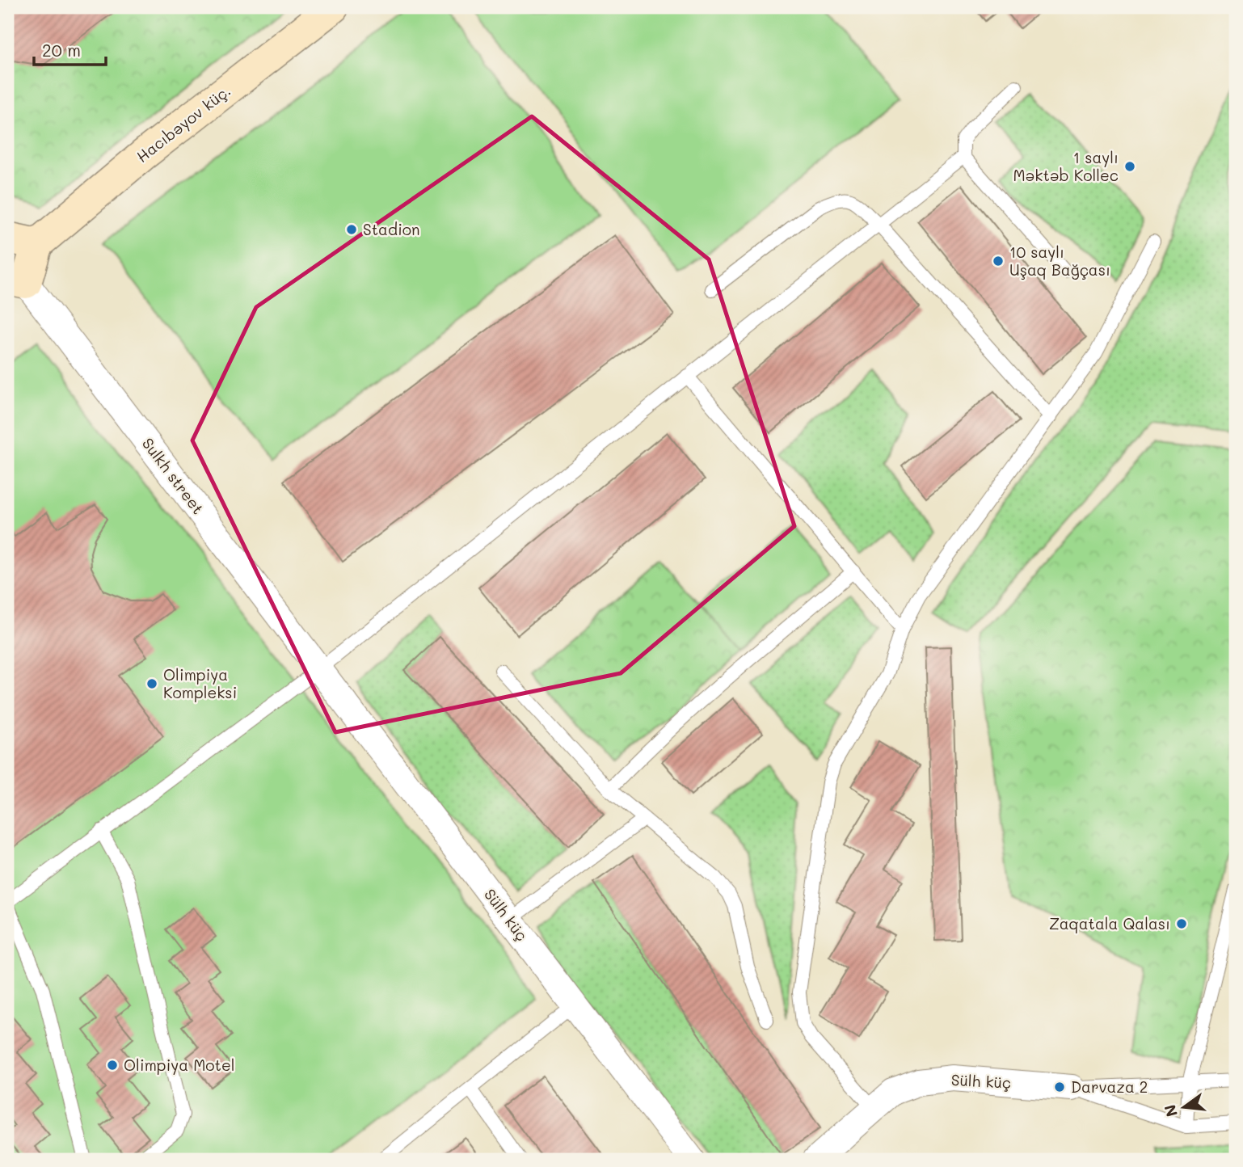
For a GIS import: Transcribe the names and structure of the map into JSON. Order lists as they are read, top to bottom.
{
  "streets": {
    "street": ["Hacıbəyov küç.", "Sulkh street", "Sülh küç"]
  },
  "crossings": [
    ["Sulkh street", "Sülh küç"]
  ],
  "places": [
    "1 saylı Məktəb Kollec",
    "Stadion",
    "10 saylı Uşaq Bağçası",
    "Olimpiya Kompleksi",
    "Zaqatala Qalası",
    "Olimpiya Motel",
    "Darvaza 2"
  ],
  "scale_bar": "20 m",
  "north": "left"
}
